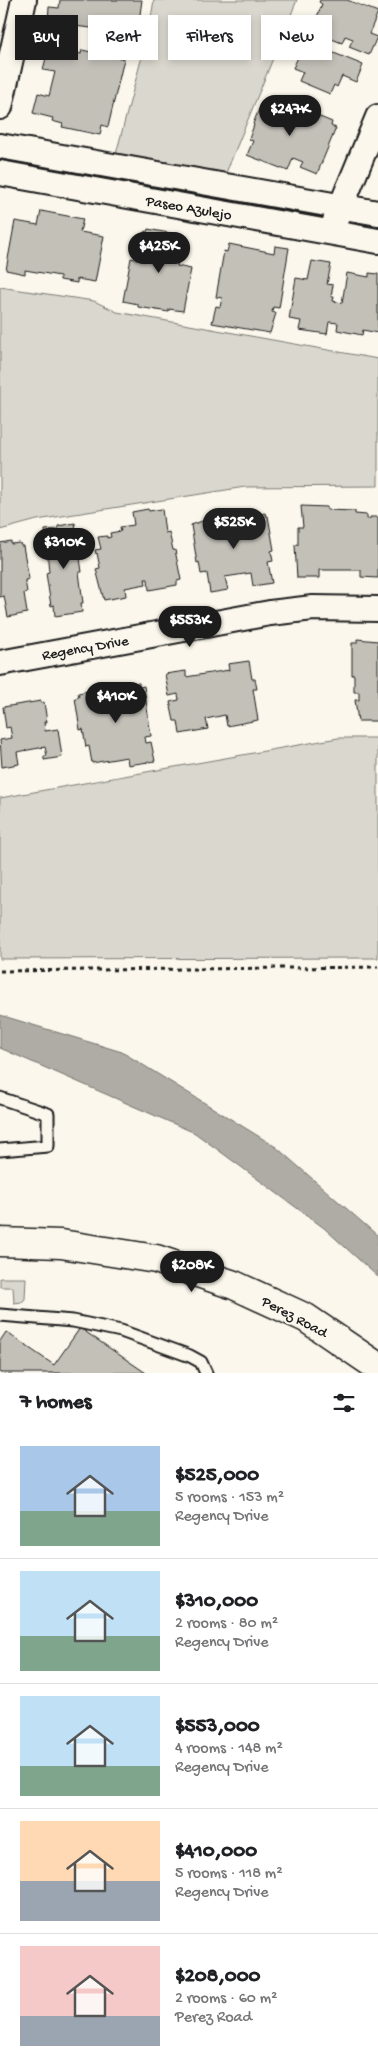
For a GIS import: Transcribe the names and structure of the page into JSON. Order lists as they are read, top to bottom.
{
  "streets": {
    "main road": ["Perez Road"],
    "street": ["Paseo Azulejo", "Regency Drive"]
  },
  "page": {
    "chip": [
      "Buy",
      "Rent",
      "Filters",
      "New"
    ],
    "price": [
      "$247K",
      "$425K",
      "$525K",
      "$310K",
      "$553K",
      "$410K",
      "$208K"
    ],
    "heading": "7 homes",
    "list": [
      {
        "name": "$525,000",
        "note": "5 rooms · 153 m² · Regency Drive"
      },
      {
        "name": "$310,000",
        "note": "2 rooms · 80 m² · Regency Drive"
      },
      {
        "name": "$553,000",
        "note": "4 rooms · 148 m² · Regency Drive"
      },
      {
        "name": "$410,000",
        "note": "5 rooms · 118 m² · Regency Drive"
      },
      {
        "name": "$208,000",
        "note": "2 rooms · 60 m² · Perez Road"
      }
    ]
  }
}
